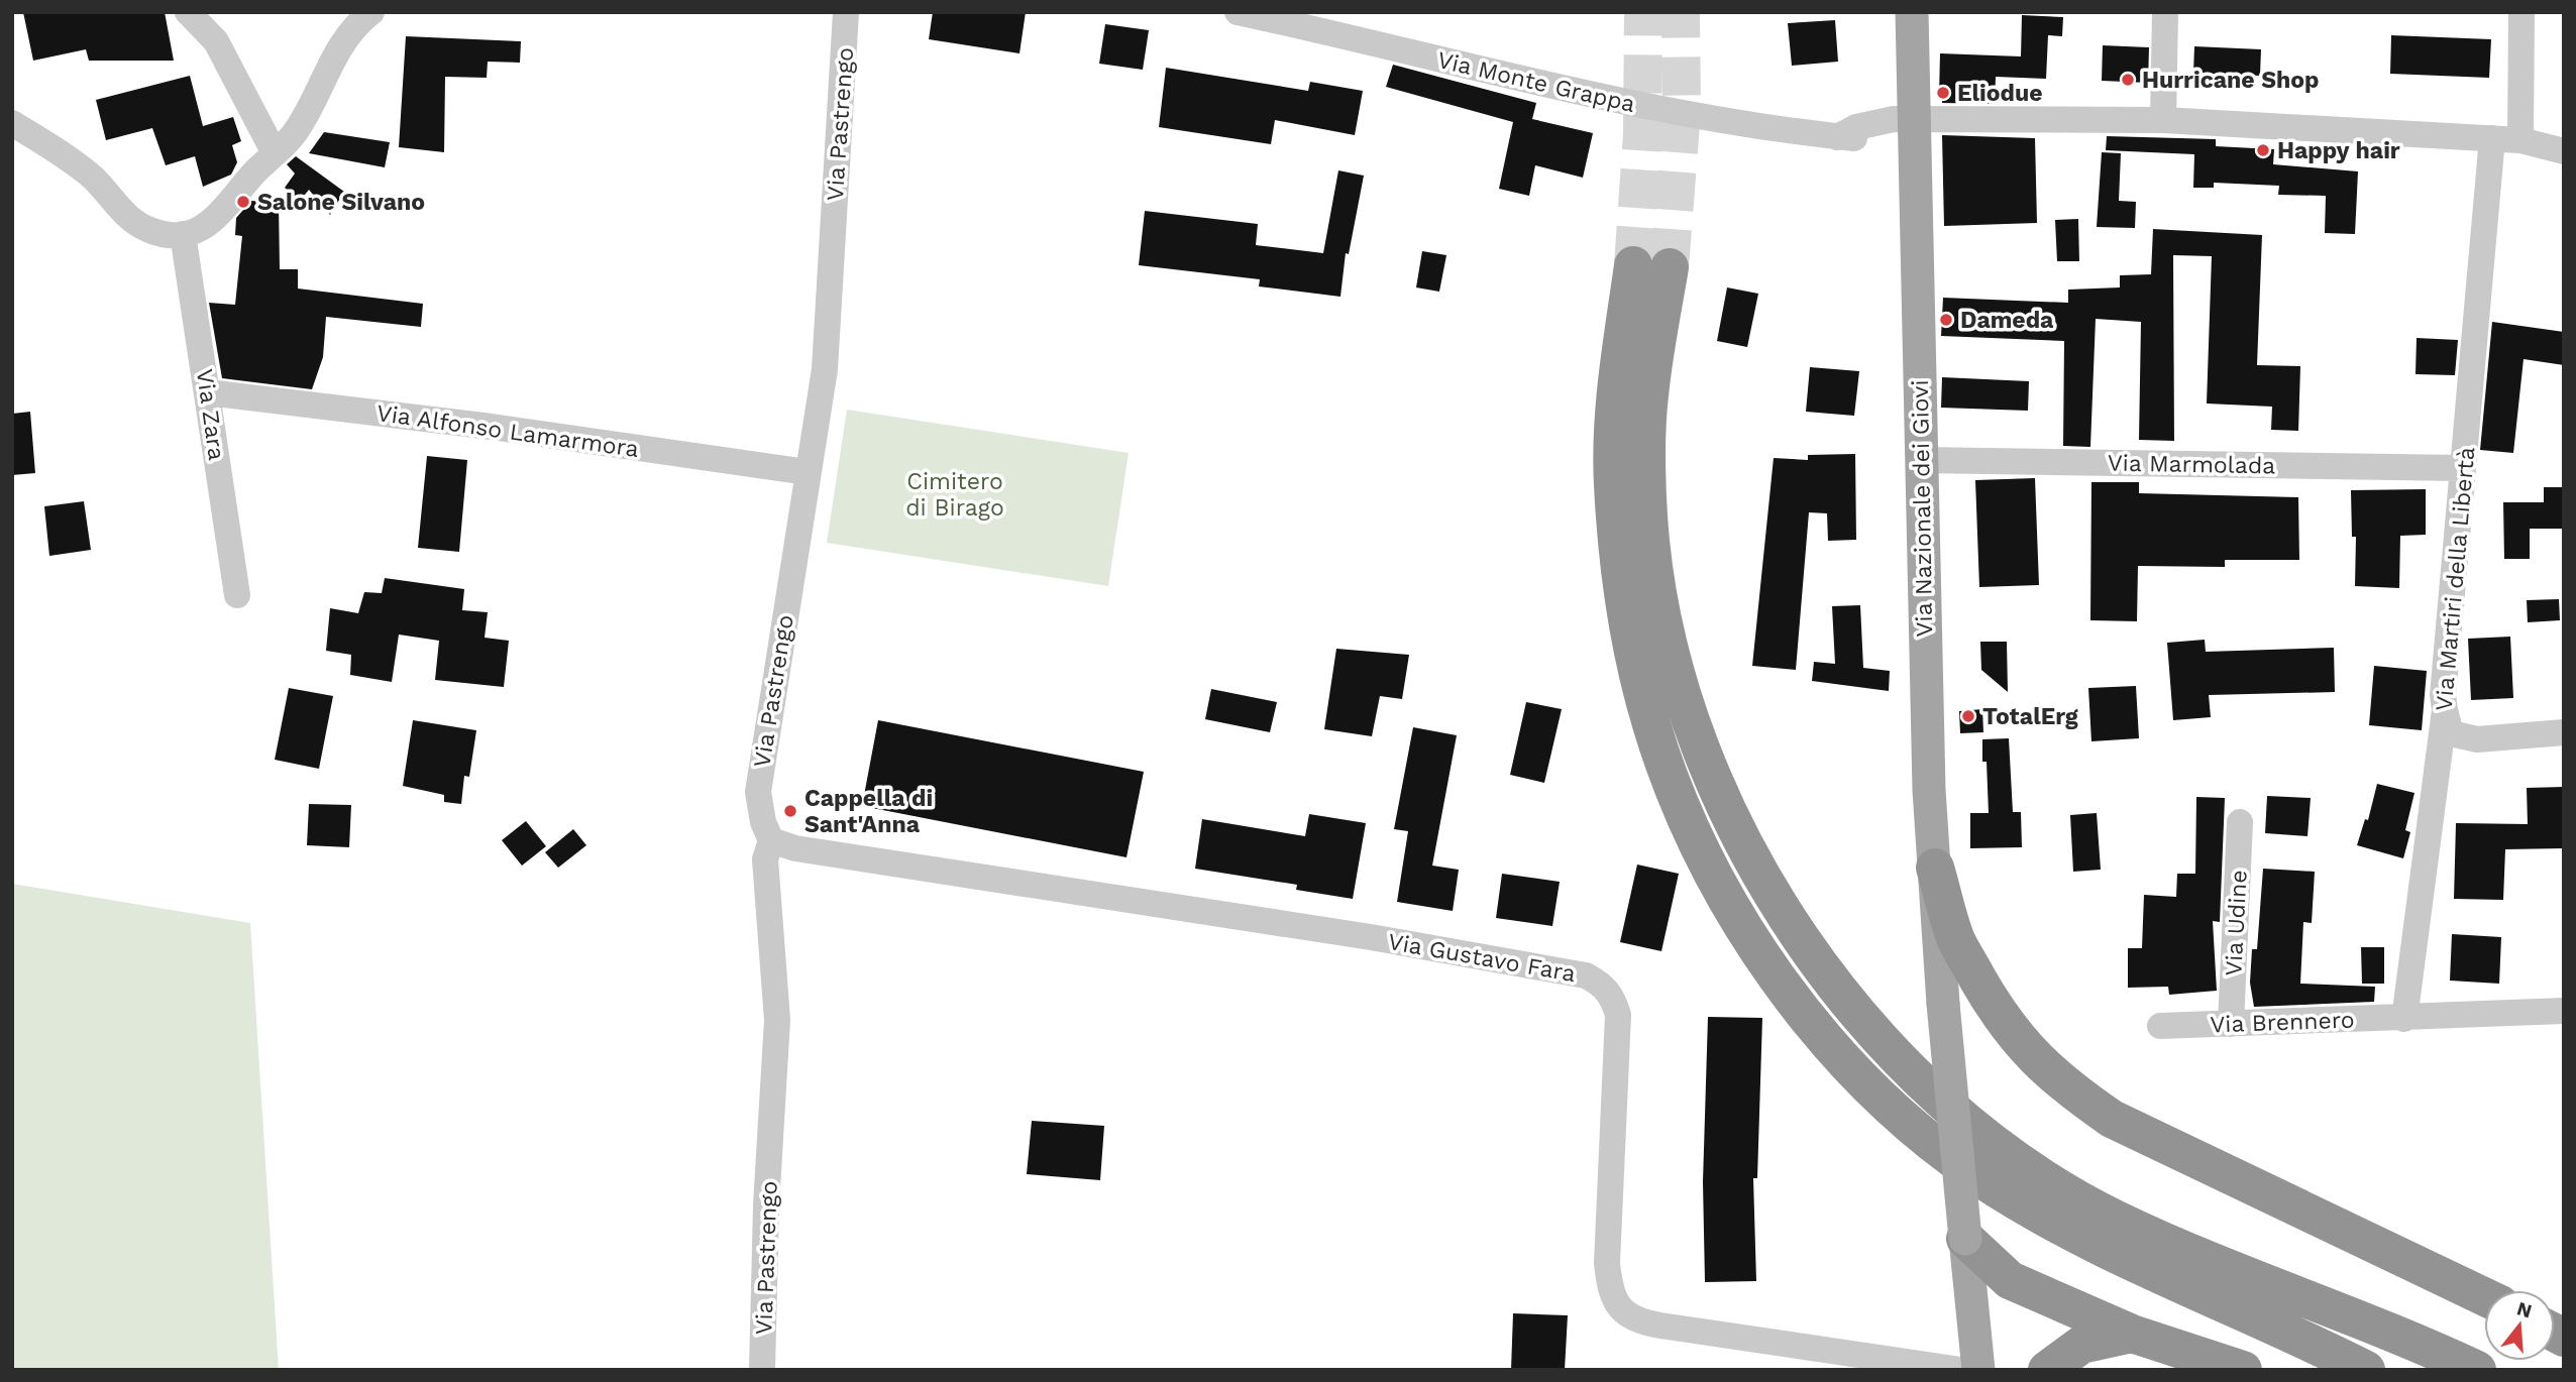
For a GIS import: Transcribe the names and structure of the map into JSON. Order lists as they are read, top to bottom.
{
  "streets": {
    "main road": ["Via Nazionale dei Giovi"],
    "street": [
      "Via Monte Grappa",
      "Via Pastrengo",
      "Via Zara",
      "Via Alfonso Lamarmora",
      "Via Marmolada",
      "Via Martiri della Libertà",
      "Via Udine",
      "Via Gustavo Fara",
      "Via Brennero"
    ]
  },
  "crossings": [
    ["Via Monte Grappa", "Via Nazionale dei Giovi"],
    ["Via Monte Grappa", "Via Martiri della Libertà"],
    ["Via Pastrengo", "Via Alfonso Lamarmora"],
    ["Via Pastrengo", "Via Gustavo Fara"],
    ["Via Zara", "Via Alfonso Lamarmora"],
    ["Via Marmolada", "Via Nazionale dei Giovi"],
    ["Via Marmolada", "Via Martiri della Libertà"],
    ["Via Martiri della Libertà", "Via Brennero"],
    ["Via Udine", "Via Brennero"]
  ],
  "parks": ["Cimitero di Birago"],
  "places": [
    "Hurricane Shop",
    "Eliodue",
    "Happy hair",
    "Salone Silvano",
    "Dameda",
    "TotalErg",
    "Cappella di Sant'Anna"
  ],
  "north": "top"
}
